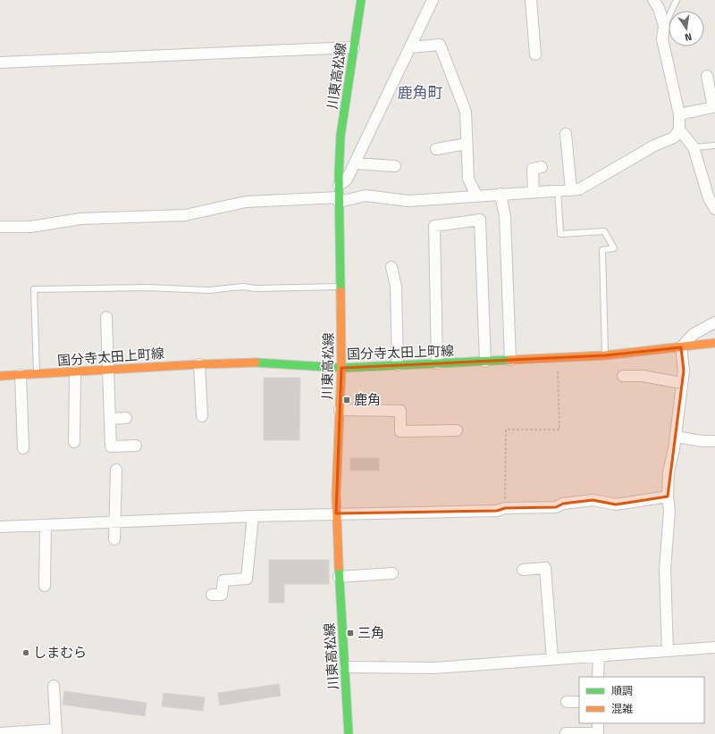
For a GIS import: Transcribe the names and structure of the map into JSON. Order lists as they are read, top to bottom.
{
  "streets": {
    "main road": ["川東高松線", "国分寺太田上町線"]
  },
  "crossings": [
    ["川東高松線", "国分寺太田上町線"]
  ],
  "districts": ["鹿角町"],
  "places": {
    "transit": ["鹿角", "三角"],
    "other": ["しまむら"]
  },
  "legend": ["順調", "混雑"],
  "north": "bottom"
}
